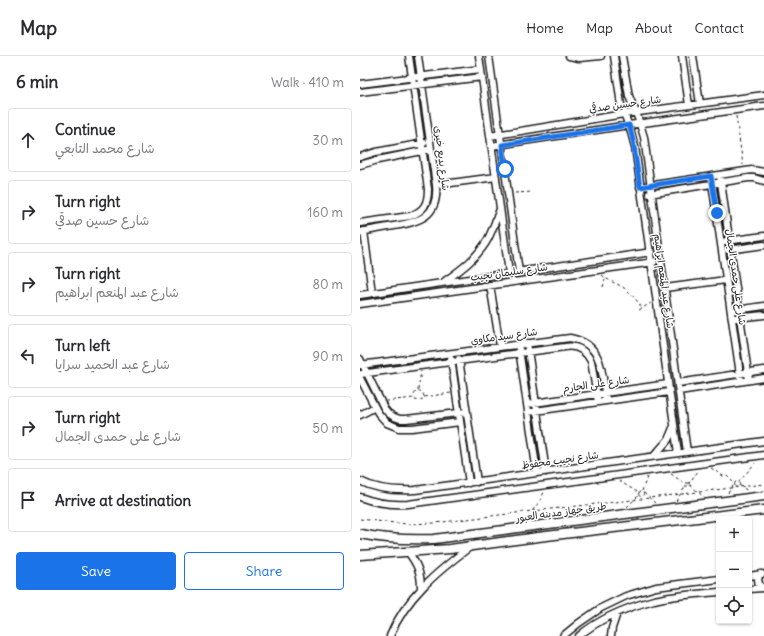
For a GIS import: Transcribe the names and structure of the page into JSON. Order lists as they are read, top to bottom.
{
  "streets": {
    "main road": ["طريق جهاز مدينه العبور"],
    "street": [
      "شارع حسين صدقي",
      "شارع بديع خيرى",
      "شارع سليمان نجيب",
      "شارع على حمدى الجمال",
      "شارع عبد المنعم ابراهيم",
      "شارع سيد مكاوي",
      "شارع على الجارم",
      "شارع نجيب محفوظ"
    ]
  },
  "crossings": [
    ["شارع حسين صدقي", "شارع عبد المنعم ابراهيم"],
    ["شارع سليمان نجيب", "شارع عبد المنعم ابراهيم"],
    ["شارع عبد المنعم ابراهيم", "شارع على الجارم"],
    ["شارع عبد المنعم ابراهيم", "شارع نجيب محفوظ"],
    ["شارع سيد مكاوي", "شارع على الجارم"]
  ],
  "page": {
    "header": "Map",
    "nav": [
      "Home",
      "Map",
      "About",
      "Contact"
    ],
    "heading": ["6 min", "Walk · 410 m"],
    "list": [
      ["Continue", "شارع محمد التابعي", "30 m"],
      ["Turn right", "شارع حسين صدقي", "160 m"],
      ["Turn right", "شارع عبد المنعم ابراهيم", "80 m"],
      ["Turn left", "شارع عبد الحميد سرايا", "90 m"],
      ["Turn right", "شارع على حمدى الجمال", "50 m"],
      "Arrive at destination"
    ],
    "map_buttons": ["+", "−"],
    "buttons": ["Save", "Share"]
  }
}
